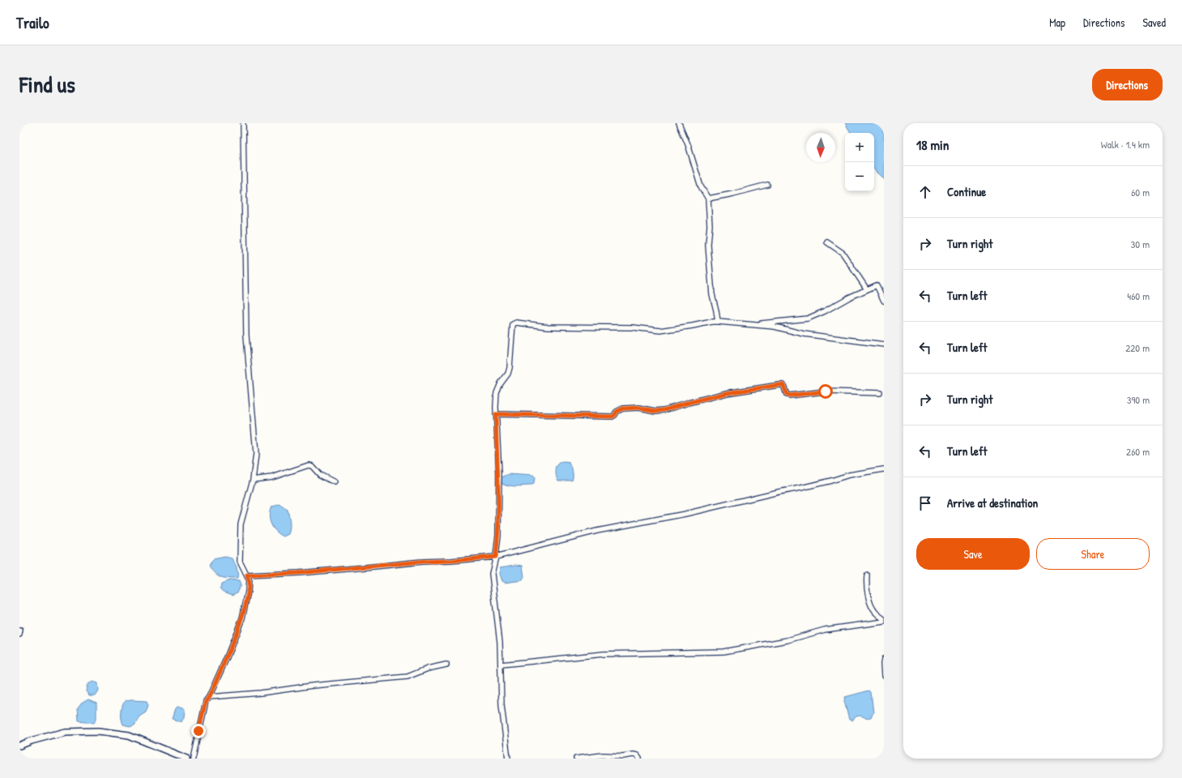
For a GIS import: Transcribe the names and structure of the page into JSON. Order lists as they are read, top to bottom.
{
  "north": "bottom",
  "page": {
    "header": "Trailo",
    "nav": ["Map", "Directions", "Saved"],
    "title": "Find us",
    "buttons": [
      "Directions",
      ["Save", "Share"]
    ],
    "heading": ["18 min", "Walk · 1.4 km"],
    "map_buttons": ["+", "−"],
    "list": [
      ["Continue", "60 m"],
      ["Turn right", "30 m"],
      ["Turn left", "460 m"],
      ["Turn left", "220 m"],
      ["Turn right", "390 m"],
      ["Turn left", "260 m"],
      "Arrive at destination"
    ]
  }
}
